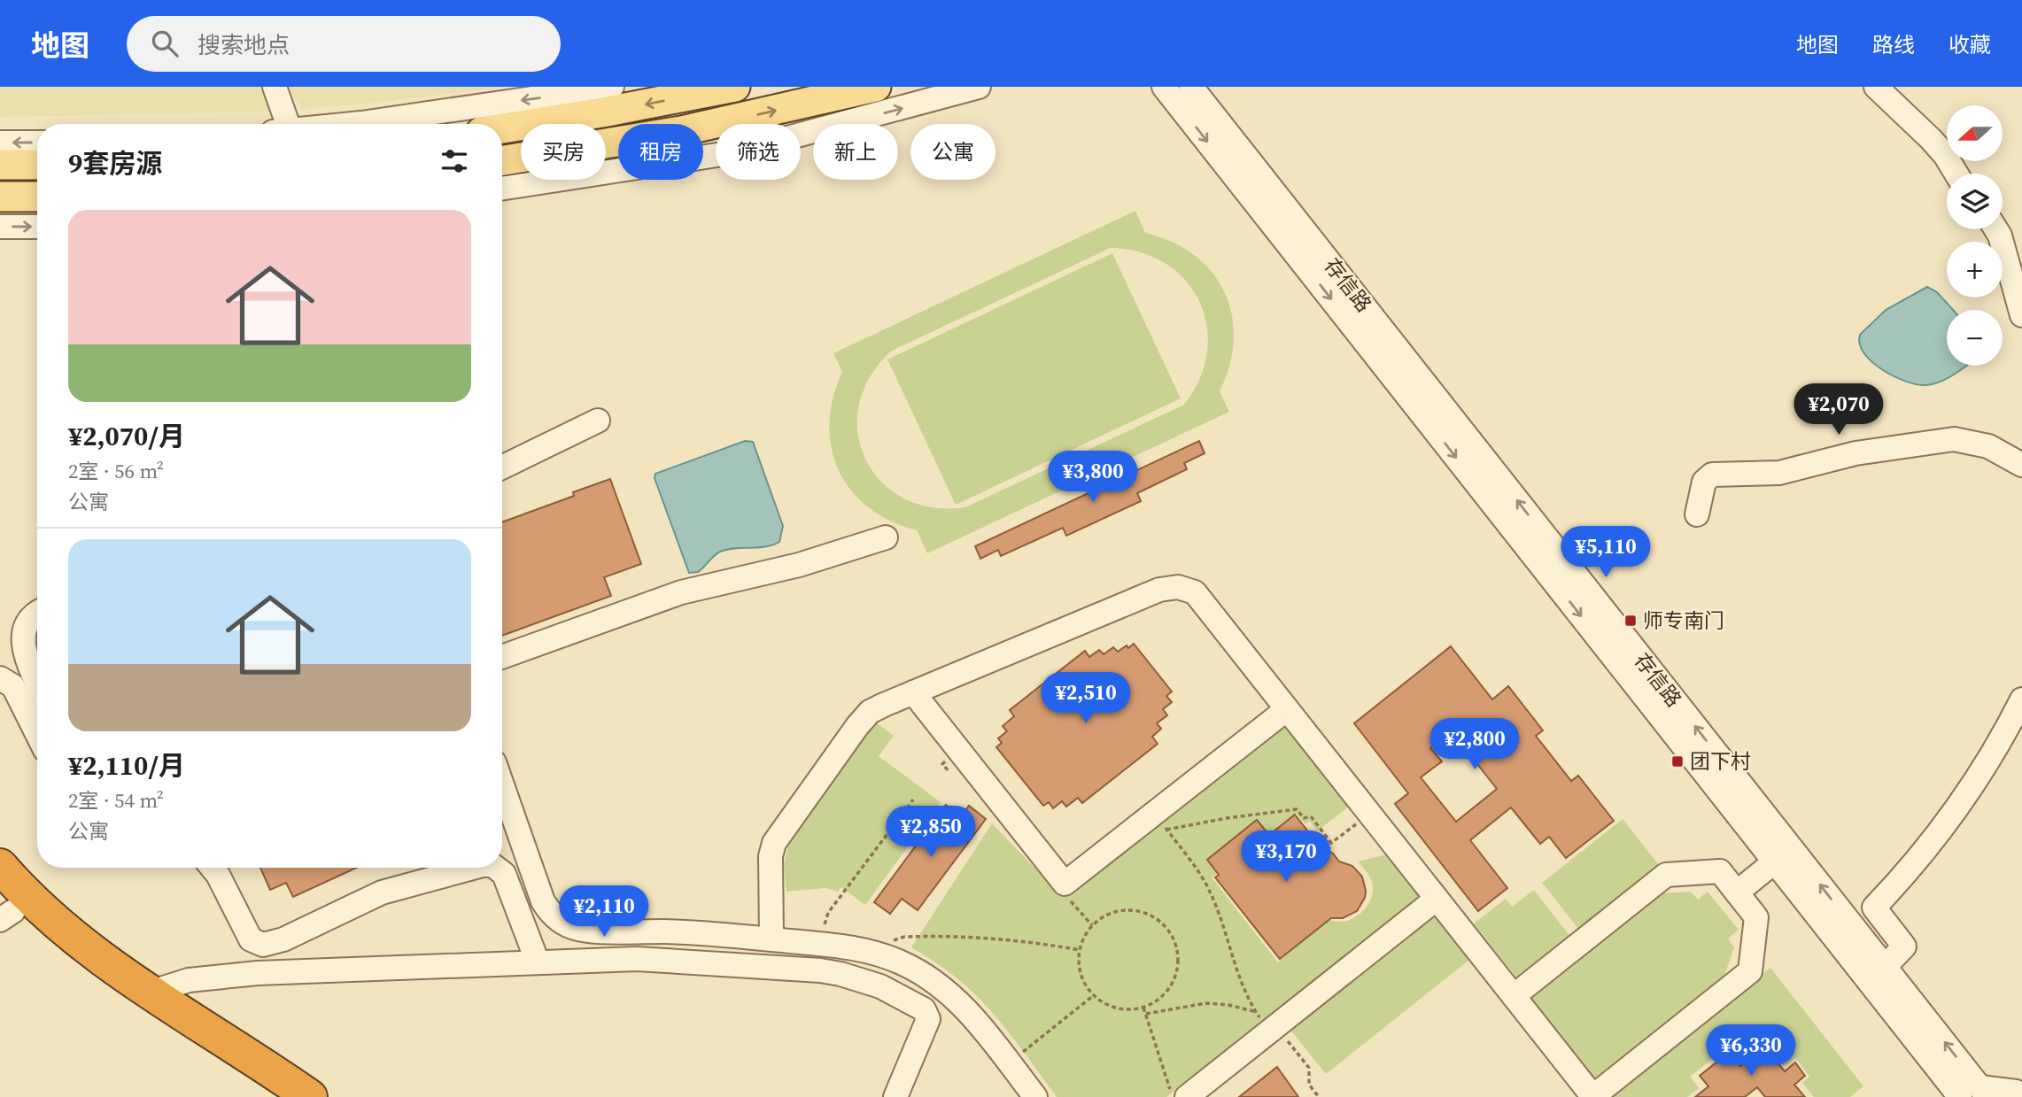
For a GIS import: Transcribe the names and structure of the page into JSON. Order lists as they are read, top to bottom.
{
  "streets": {
    "street": ["存信路"]
  },
  "places": {
    "transit": ["师专南门", "团下村"]
  },
  "north": "left",
  "page": {
    "header": "地图",
    "search": "搜索地点",
    "nav": ["地图", "路线", "收藏"],
    "map_buttons": ["+", "−"],
    "chip": [
      "买房",
      "租房",
      "筛选",
      "新上",
      "公寓"
    ],
    "heading": "9套房源",
    "list": [
      {
        "name": "¥2,070/月",
        "note": "2室 · 56 m² · 公寓"
      },
      {
        "name": "¥2,110/月",
        "note": "2室 · 54 m² · 公寓"
      }
    ],
    "price": [
      "¥2,070",
      "¥3,800",
      "¥5,110",
      "¥2,510",
      "¥2,800",
      "¥2,850",
      "¥3,170",
      "¥2,110",
      "¥6,330"
    ]
  }
}
